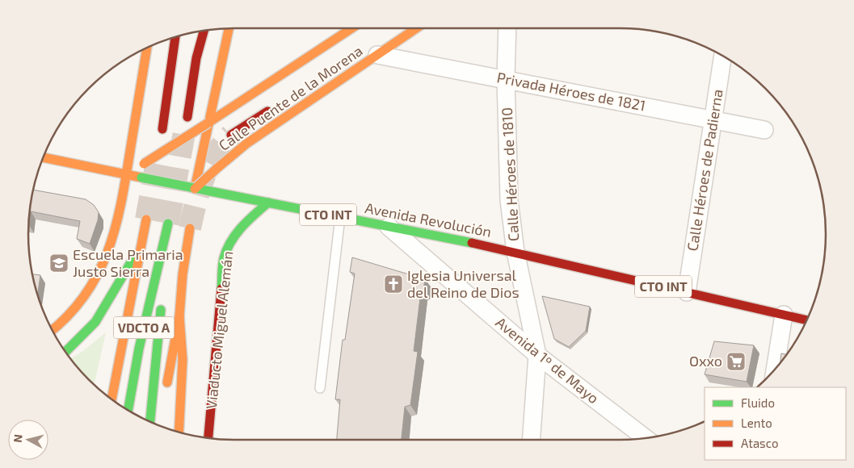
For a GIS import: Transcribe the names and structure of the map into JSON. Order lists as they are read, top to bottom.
{
  "streets": {
    "main road": [
      "Calle Puente de la Morena",
      "CTO INT",
      "Avenida Revolución",
      "VDCTO A",
      "Viaducto Miguel Alemán"
    ],
    "street": [
      "Privada Héroes de 1821",
      "Calle Héroes de Padierna",
      "Calle Héroes de 1810",
      "Avenida 1º de Mayo"
    ]
  },
  "crossings": [
    ["Privada Héroes de 1821", "Calle Puente de la Morena"],
    ["Privada Héroes de 1821", "Calle Héroes de Padierna"],
    ["Privada Héroes de 1821", "Calle Héroes de 1810"],
    ["Calle Puente de la Morena", "Avenida Revolución"],
    ["Calle Héroes de Padierna", "Avenida Revolución"],
    ["Calle Héroes de 1810", "Avenida Revolución"],
    ["Calle Héroes de 1810", "Avenida 1º de Mayo"],
    ["Avenida Revolución", "Avenida 1º de Mayo"]
  ],
  "places": {
    "school or university": ["Escuela Primaria Justo Sierra"],
    "church": ["Iglesia Universal del Reino de Dios"],
    "supermarket": ["Oxxo"]
  },
  "legend": ["Fluido", "Lento", "Atasco"],
  "north": "left"
}
